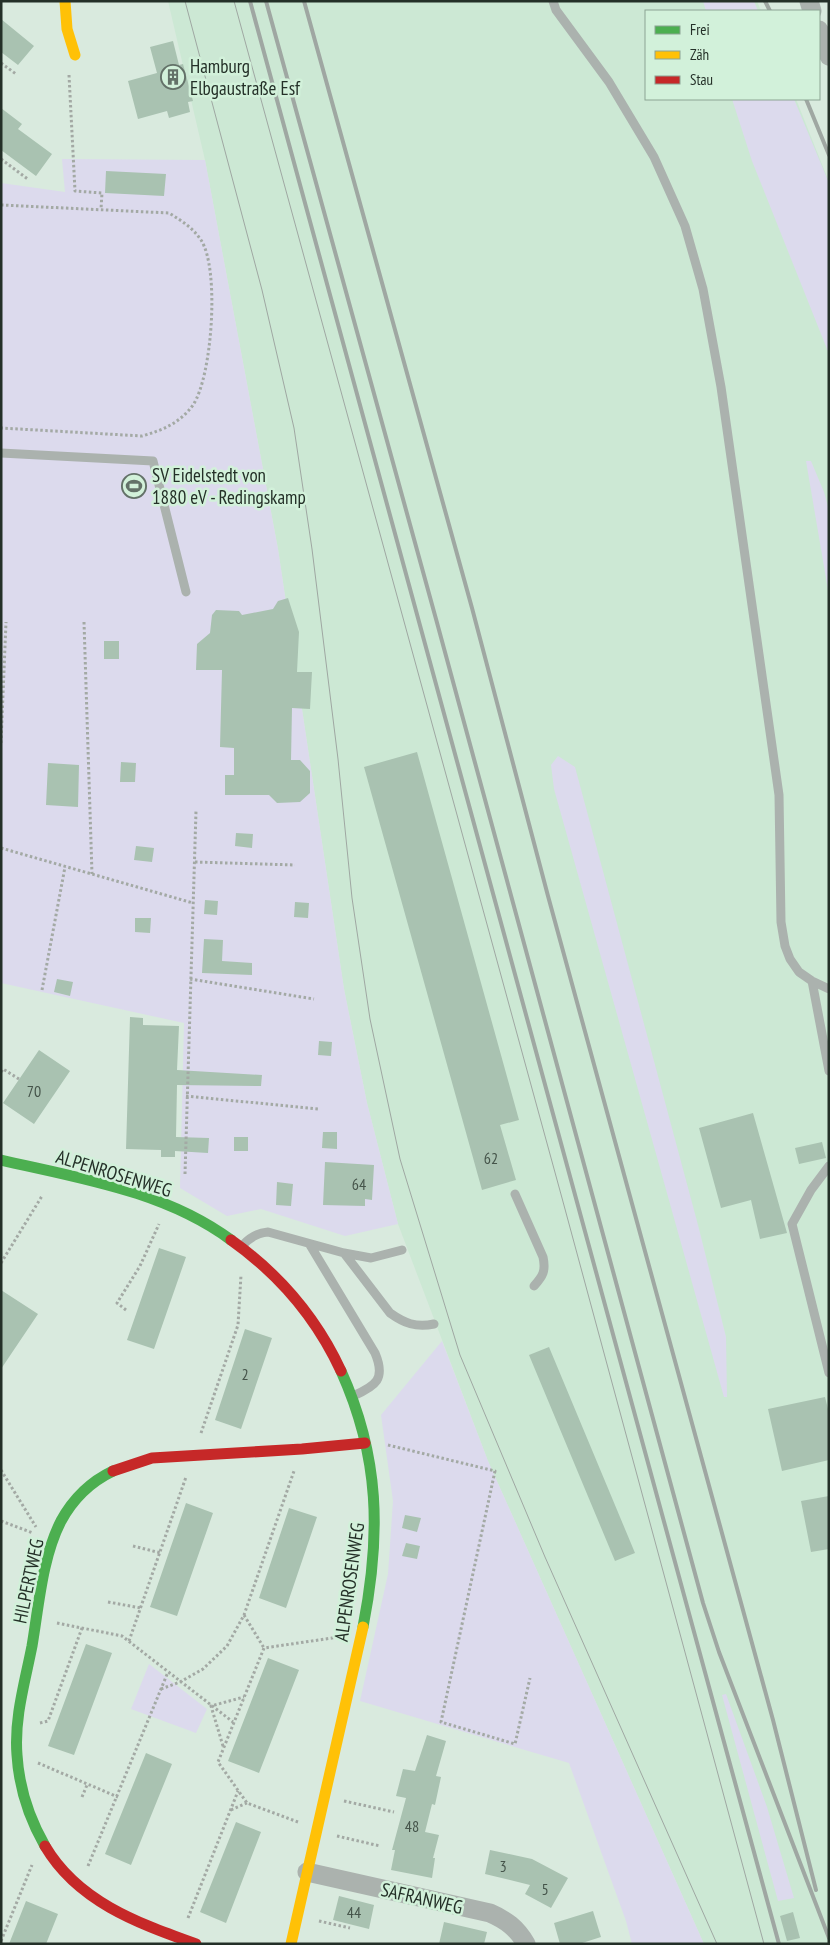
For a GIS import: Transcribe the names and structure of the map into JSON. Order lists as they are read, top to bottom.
{
  "streets": {
    "street": ["ALPENROSENWEG", "HILPERTWEG", "SAFRANWEG"]
  },
  "crossings": [
    ["ALPENROSENWEG", "HILPERTWEG"],
    ["ALPENROSENWEG", "SAFRANWEG"]
  ],
  "places": {
    "building": ["Hamburg Elbgaustraße Esf"],
    "sports": ["SV Eidelstedt von 1880 eV - Redingskamp"]
  },
  "house_numbers": [
    "70",
    "62",
    "64",
    "2",
    "48",
    "3",
    "5",
    "44"
  ],
  "legend": ["Frei", "Zäh", "Stau"]
}
